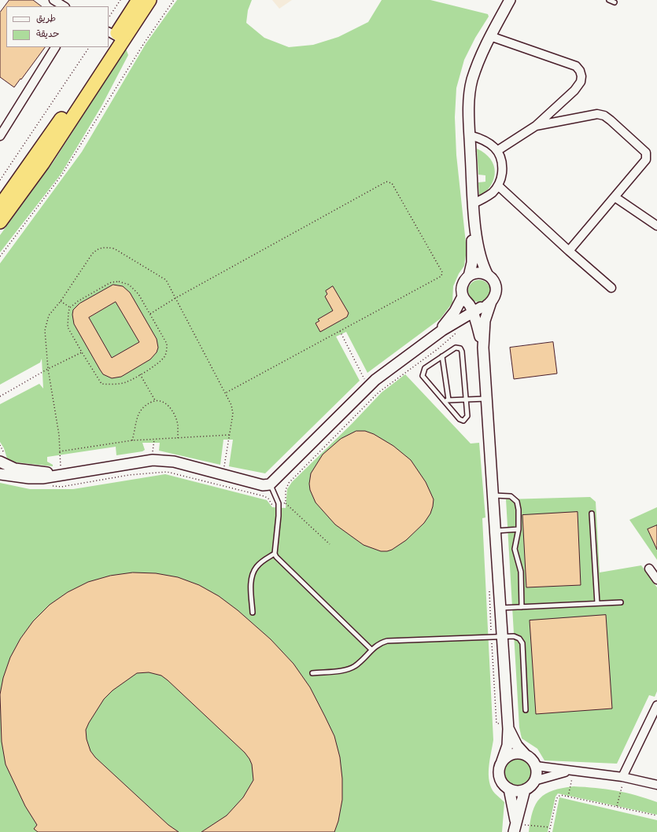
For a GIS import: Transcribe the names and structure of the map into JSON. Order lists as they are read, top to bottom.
{
  "legend": ["طريق", "حديقة"]
}
